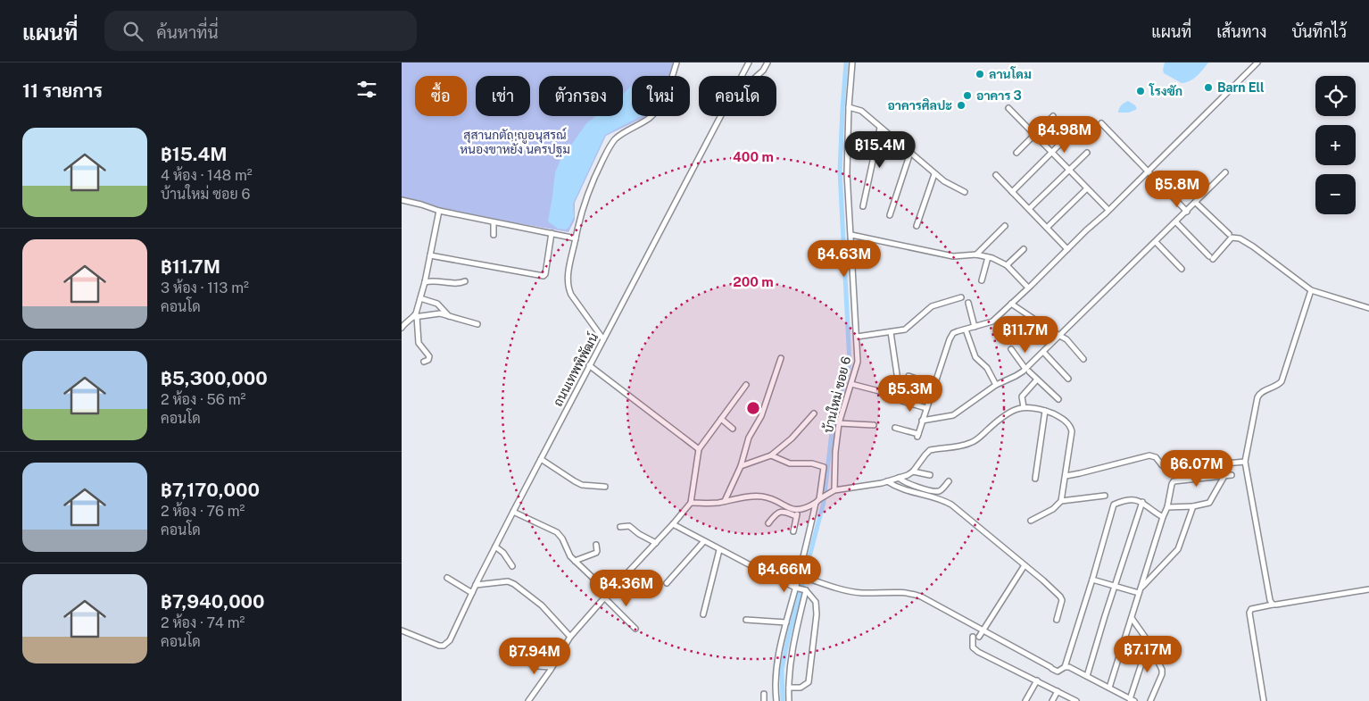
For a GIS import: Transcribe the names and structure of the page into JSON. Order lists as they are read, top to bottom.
{
  "streets": {
    "street": ["ถนนเทพพิพัฒน์", "บ้านใหม่ ซอย 6"]
  },
  "parks": ["สุสานกตัญญูอนุสรณ์ หนองขาหยั่ง นครปฐม"],
  "places": [
    "ลานโดม",
    "Barn Ell",
    "โรงซัก",
    "อาคาร 3",
    "อาคารศิลปะ"
  ],
  "page": {
    "header": "แผนที่",
    "search": "ค้นหาที่นี่",
    "nav": ["แผนที่", "เส้นทาง", "บันทึกไว้"],
    "heading": "11 รายการ",
    "map_buttons": ["+", "−"],
    "chip": [
      "ซื้อ",
      "เช่า",
      "ตัวกรอง",
      "ใหม่",
      "คอนโด"
    ],
    "list": [
      {
        "name": "฿15.4M",
        "note": "4 ห้อง · 148 m² · บ้านใหม่ ซอย 6"
      },
      {
        "name": "฿11.7M",
        "note": "3 ห้อง · 113 m² · คอนโด"
      },
      {
        "name": "฿5,300,000",
        "note": "2 ห้อง · 56 m² · คอนโด"
      },
      {
        "name": "฿7,170,000",
        "note": "2 ห้อง · 76 m² · คอนโด"
      },
      {
        "name": "฿7,940,000",
        "note": "2 ห้อง · 74 m² · คอนโด"
      }
    ],
    "price": [
      "฿4.98M",
      "฿15.4M",
      "฿5.8M",
      "฿4.63M",
      "฿11.7M",
      "฿5.3M",
      "฿6.07M",
      "฿4.66M",
      "฿4.36M",
      "฿7.17M",
      "฿7.94M"
    ]
  },
  "rings": ["400 m", "200 m"]
}
